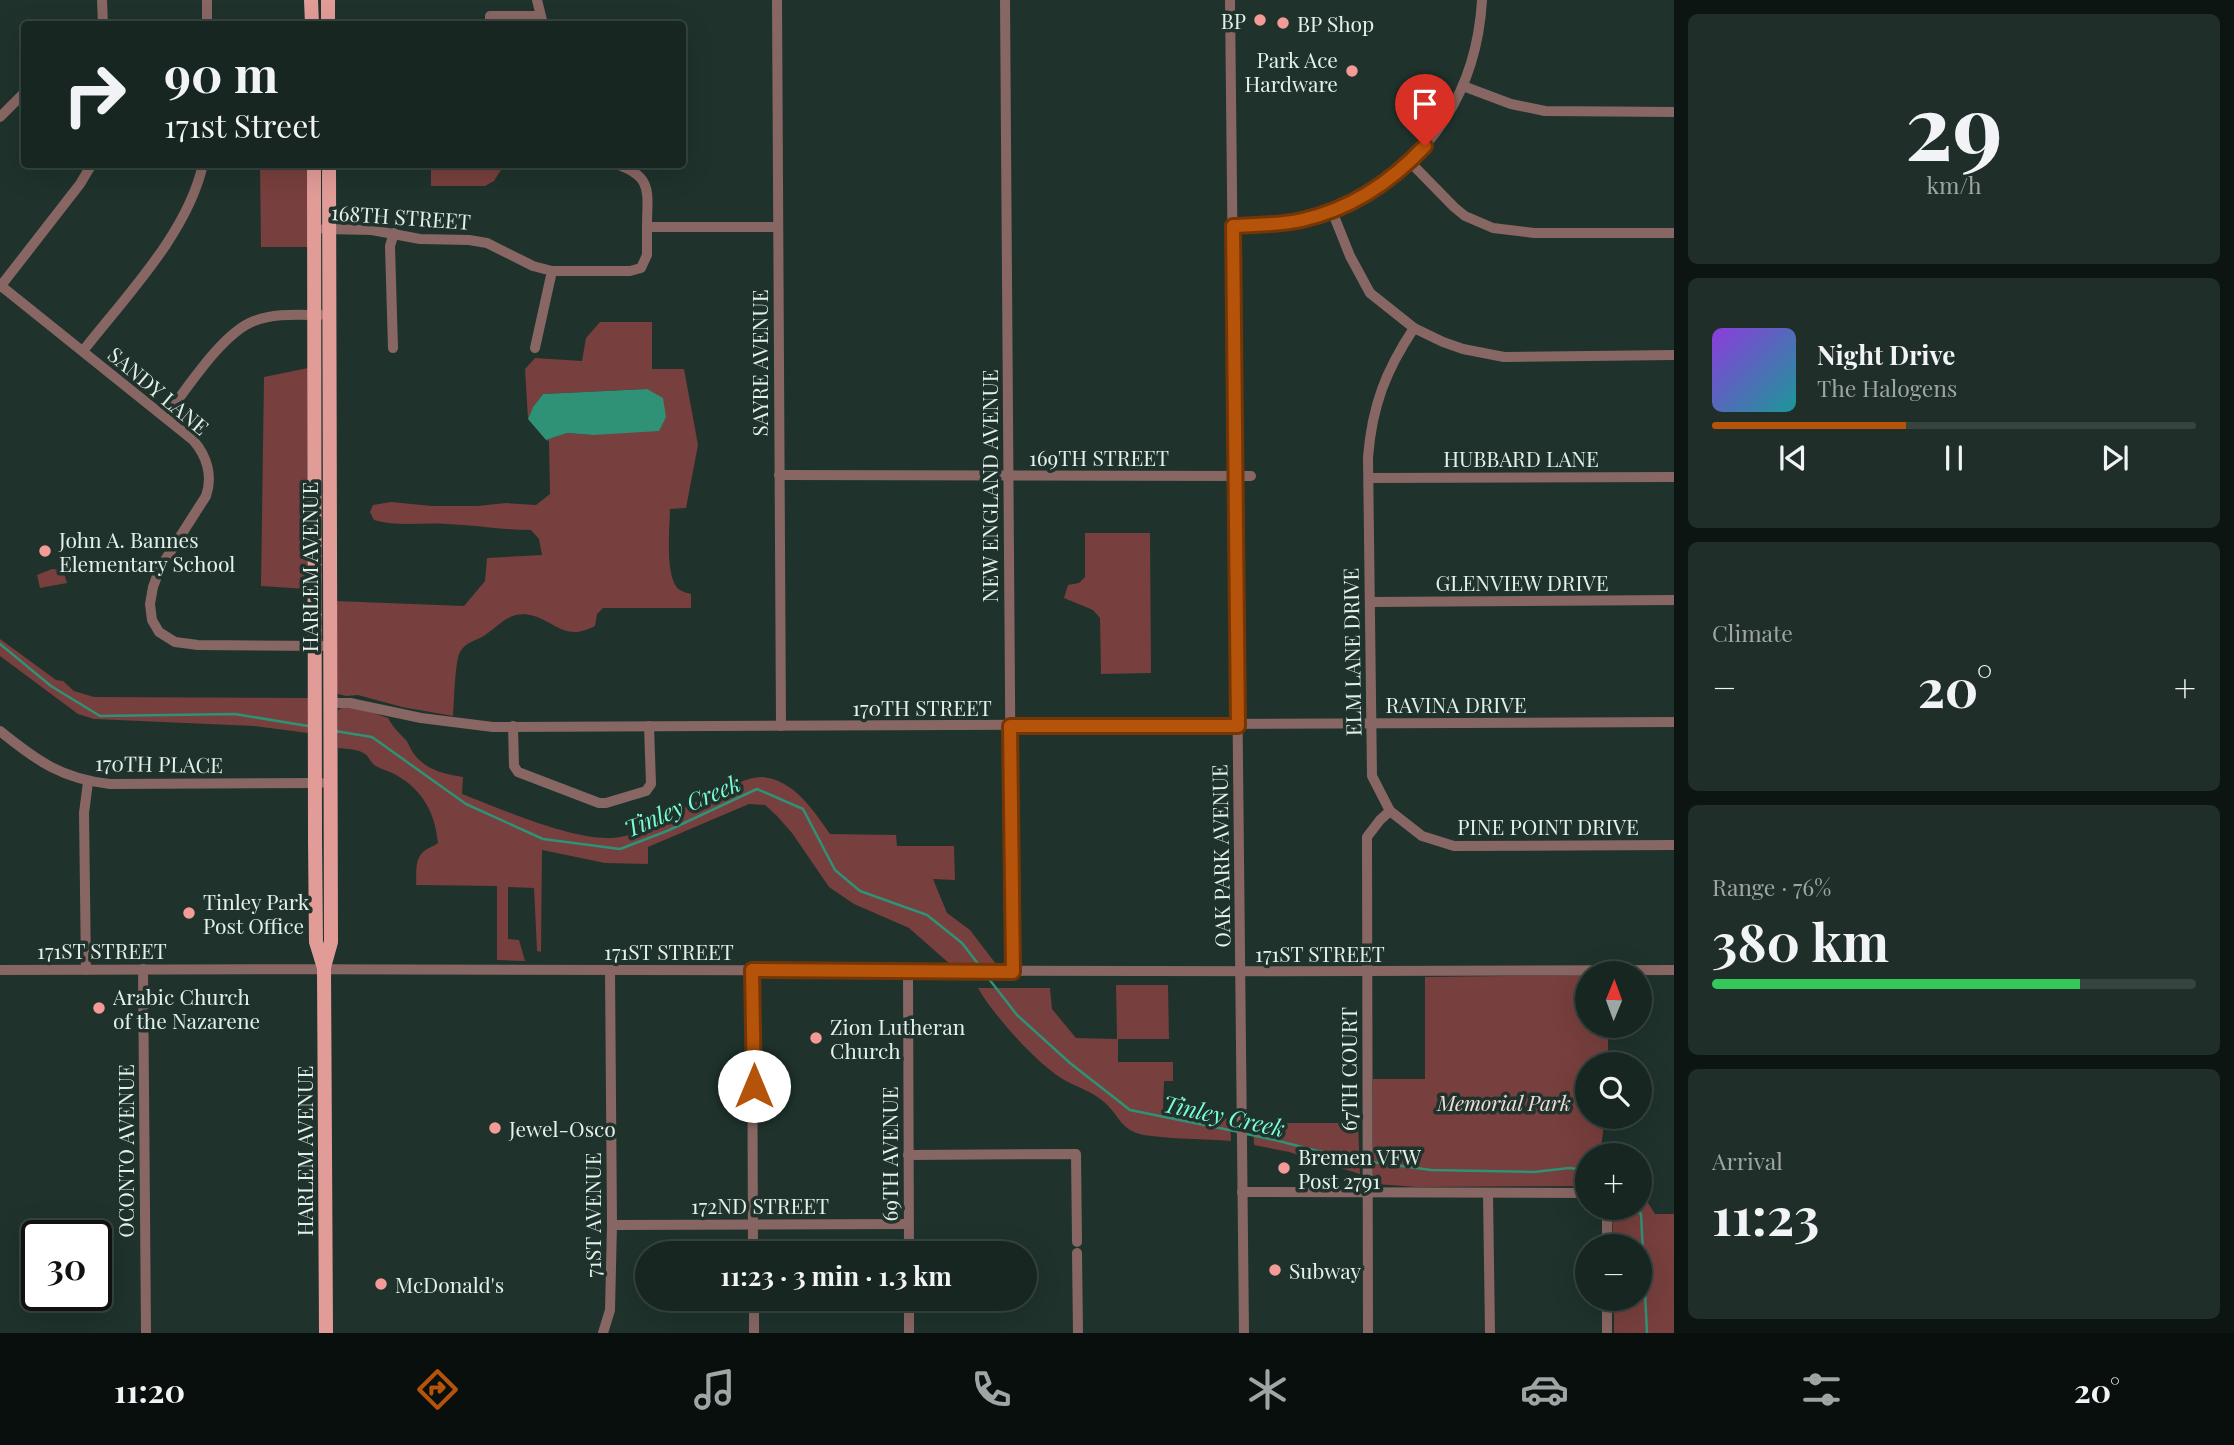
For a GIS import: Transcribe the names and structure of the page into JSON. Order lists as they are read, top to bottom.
{
  "streets": {
    "main road": ["HARLEM AVENUE"],
    "street": [
      "168TH STREET",
      "SAYRE AVENUE",
      "SANDY LANE",
      "169TH STREET",
      "HUBBARD LANE",
      "NEW ENGLAND AVENUE",
      "GLENVIEW DRIVE",
      "ELM LANE DRIVE",
      "RAVINA DRIVE",
      "170TH STREET",
      "170TH PLACE",
      "PINE POINT DRIVE",
      "OAK PARK AVENUE",
      "171ST STREET",
      "67TH COURT",
      "OCONTO AVENUE",
      "69TH AVENUE",
      "172ND STREET",
      "71ST AVENUE"
    ]
  },
  "crossings": [
    ["168TH STREET", "HARLEM AVENUE"],
    ["SAYRE AVENUE", "169TH STREET"],
    ["SAYRE AVENUE", "170TH STREET"],
    ["SANDY LANE", "HARLEM AVENUE"],
    ["169TH STREET", "NEW ENGLAND AVENUE"],
    ["169TH STREET", "OAK PARK AVENUE"],
    ["HUBBARD LANE", "ELM LANE DRIVE"],
    ["NEW ENGLAND AVENUE", "170TH STREET"],
    ["NEW ENGLAND AVENUE", "171ST STREET"],
    ["HARLEM AVENUE", "170TH STREET"],
    ["HARLEM AVENUE", "170TH PLACE"],
    ["HARLEM AVENUE", "171ST STREET"],
    ["GLENVIEW DRIVE", "ELM LANE DRIVE"],
    ["ELM LANE DRIVE", "RAVINA DRIVE"],
    ["ELM LANE DRIVE", "PINE POINT DRIVE"],
    ["RAVINA DRIVE", "170TH STREET"],
    ["RAVINA DRIVE", "OAK PARK AVENUE"],
    ["170TH STREET", "OAK PARK AVENUE"],
    ["OAK PARK AVENUE", "171ST STREET"],
    ["171ST STREET", "67TH COURT"],
    ["171ST STREET", "OCONTO AVENUE"],
    ["171ST STREET", "69TH AVENUE"],
    ["171ST STREET", "71ST AVENUE"],
    ["69TH AVENUE", "172ND STREET"],
    ["172ND STREET", "71ST AVENUE"]
  ],
  "water": ["Tinley Creek"],
  "parks": ["Memorial Park"],
  "places": [
    "BP",
    "BP Shop",
    "Park Ace Hardware",
    "John A. Bannes Elementary School",
    "Tinley Park Post Office",
    "Arabic Church of the Nazarene",
    "Zion Lutheran Church",
    "Jewel-Osco",
    "Bremen VFW Post 2791",
    "Subway",
    "McDonald's"
  ],
  "north": "top",
  "page": {
    "tile": [
      ["29", "km/h"],
      "Climate",
      ["Range · 76%", "380 km"],
      ["Arrival", "11:23"]
    ],
    "turn": ["90 m", "171st Street"],
    "song": ["Night Drive", "The Halogens"],
    "heat": ["−", "20°", "+"],
    "map_buttons": ["+", "−"],
    "limit": "30",
    "trip": "11:23 · 3 min · 1.3 km",
    "tabs": ["11:20", "20°"]
  }
}
